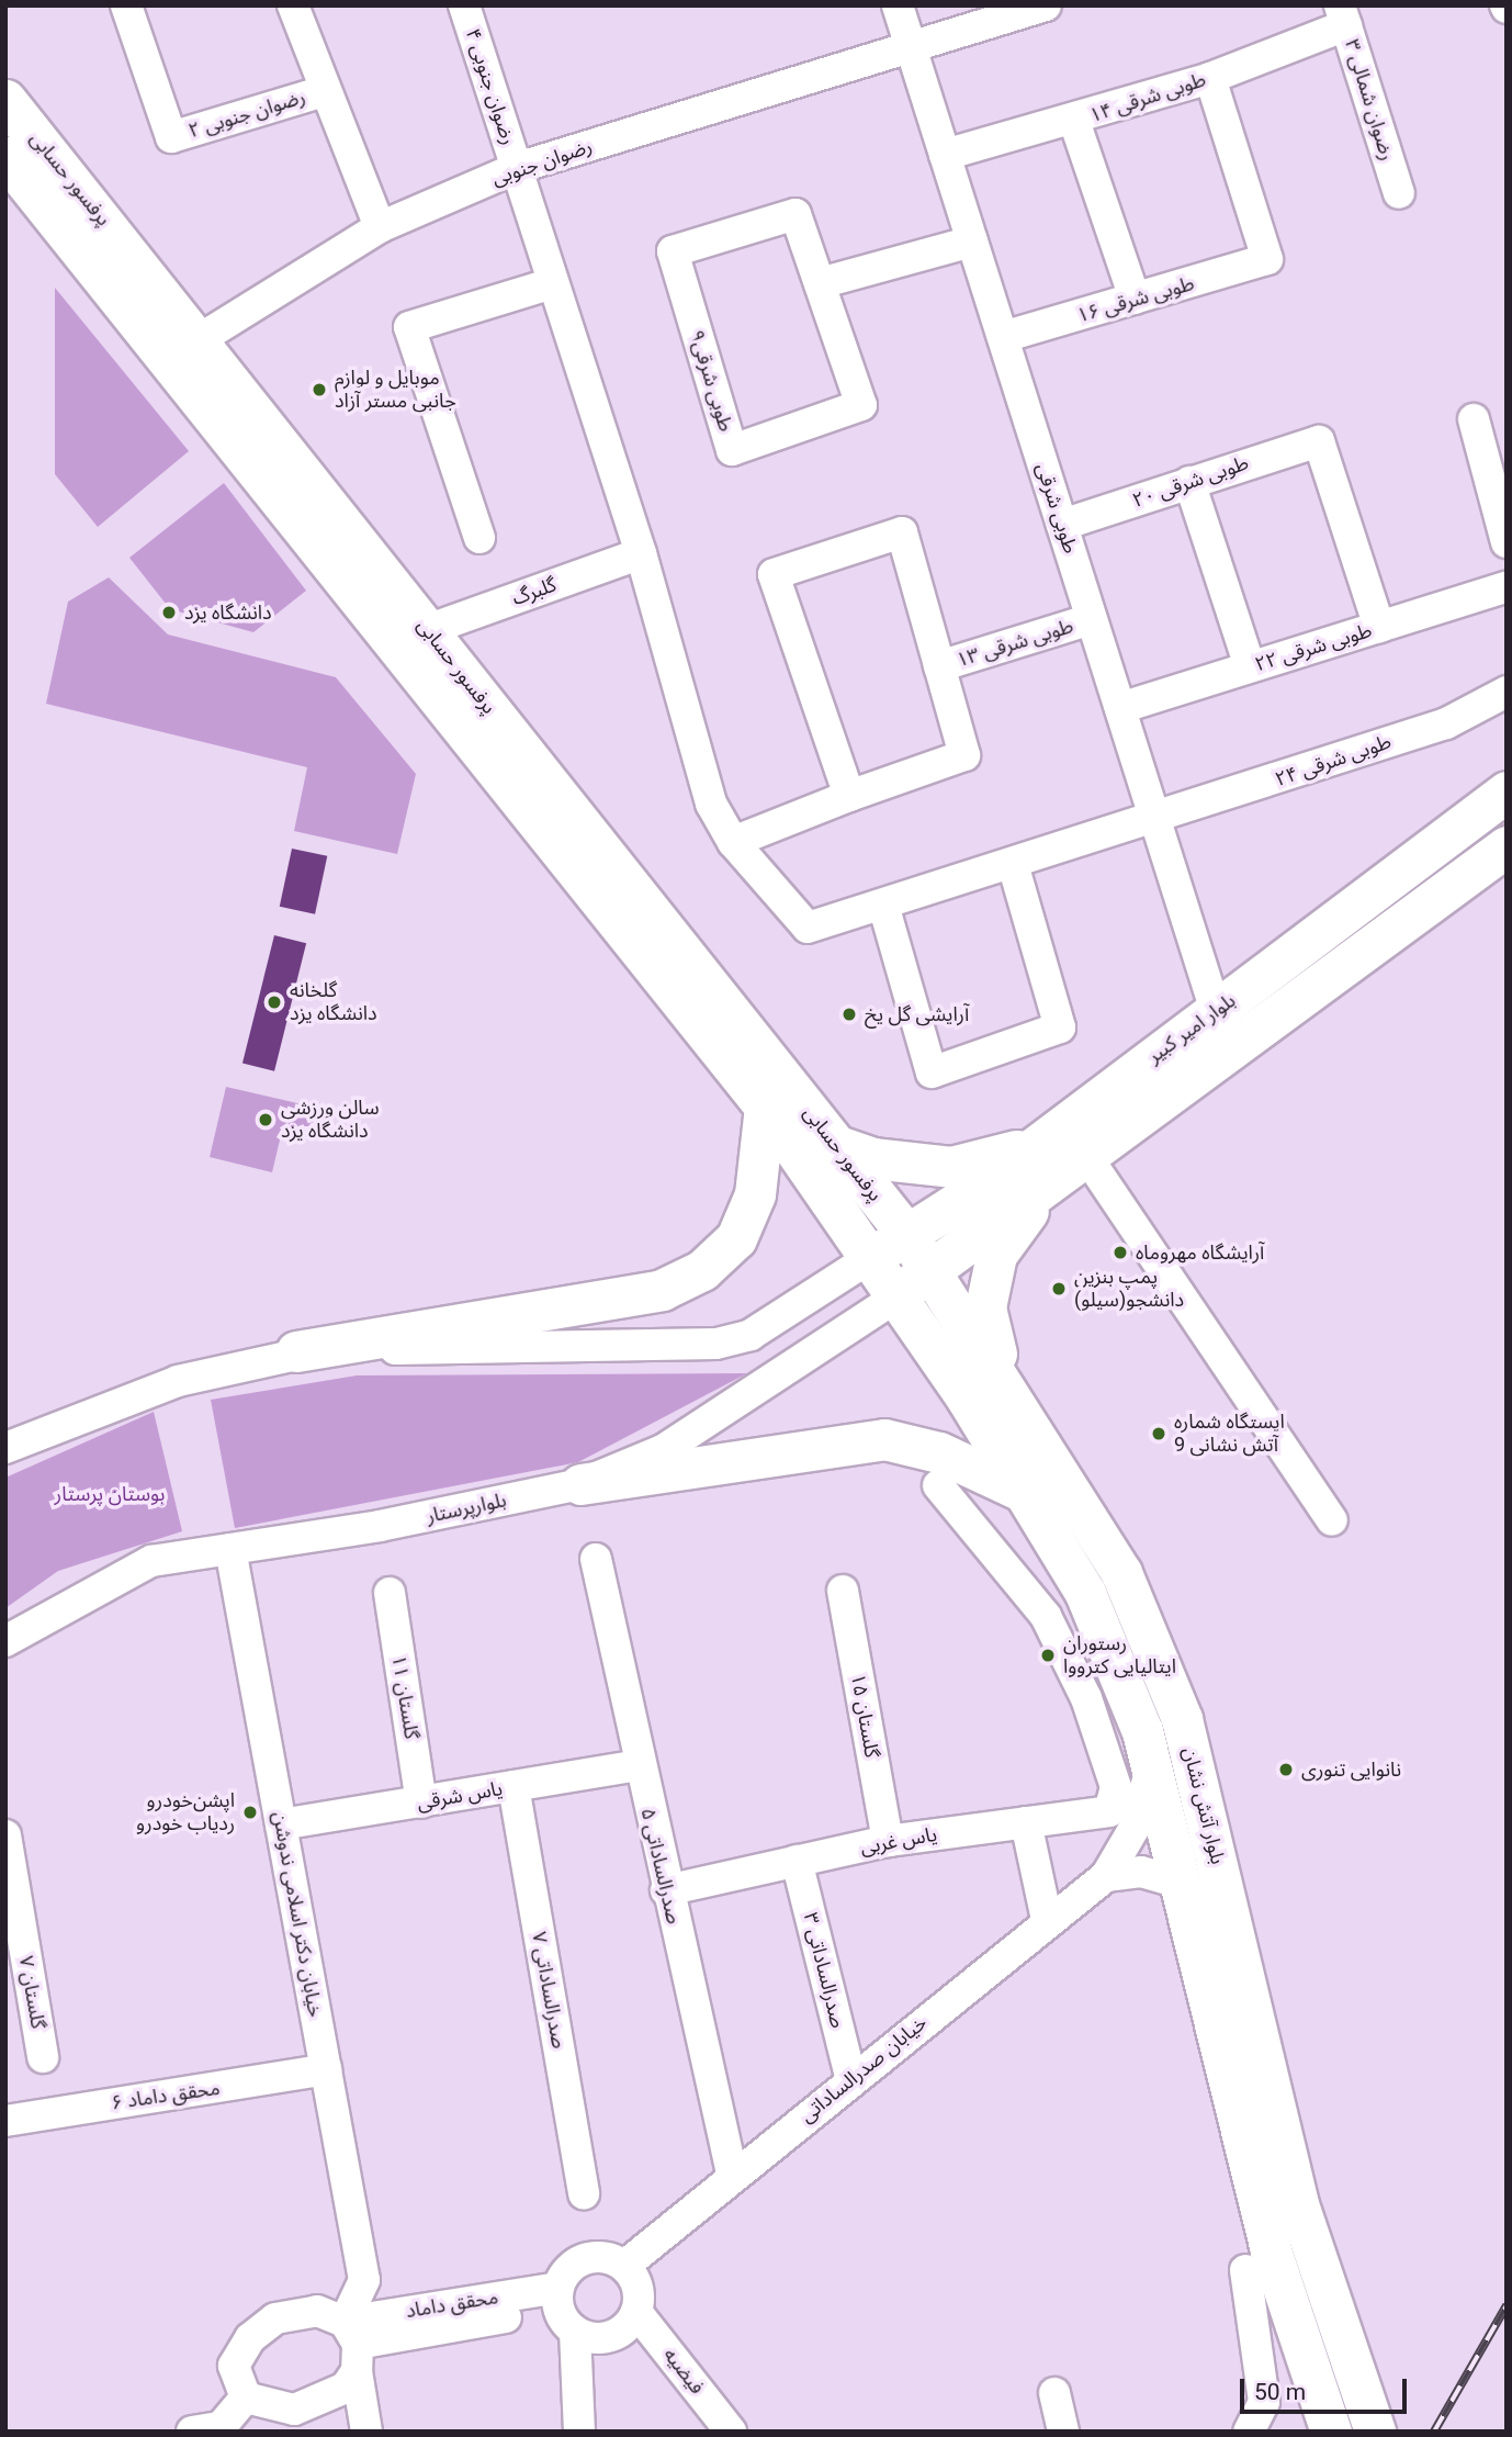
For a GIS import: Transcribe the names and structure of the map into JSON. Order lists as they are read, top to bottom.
{
  "streets": {
    "main road": ["پرفسور حسابی", "بلوار امیر کبیر", "بلوار آتش نشان"],
    "street": [
      "رضوان جنوبی ۴",
      "طوبی شرقی ۱۴",
      "رضوان شمالی ۳",
      "رضوان جنوبی ۲",
      "رضوان جنوبی",
      "طوبی شرقی ۱۶",
      "طوبی شرقی۹",
      "طوبی شرقی ۲۰",
      "طوبی شرقی",
      "گلبرگ",
      "طوبی شرقی ۱۳",
      "طوبی شرقی ۲۲",
      "طوبی شرقی ۲۴",
      "بلوارپرستار",
      "گلستان ۱۱",
      "گلستان ۱۵",
      "یاس شرقی",
      "یاس غربی",
      "صدرالساداتی ۵",
      "خيابان دکتر اسلامی ندوشن",
      "صدرالساداتی ۳",
      "صدرالساداتی ۷",
      "گلستان ۷",
      "خیابان صدرالساداتی",
      "محقق داماد ۶",
      "محقق داماد",
      "فیضیه"
    ]
  },
  "crossings": [
    ["رضوان جنوبی ۴", "رضوان جنوبی"],
    ["رضوان جنوبی ۴", "گلبرگ"],
    ["رضوان جنوبی ۴", "طوبی شرقی ۲۴"],
    ["طوبی شرقی ۱۴", "رضوان شمالی ۳"],
    ["طوبی شرقی ۱۴", "طوبی شرقی ۱۶"],
    ["طوبی شرقی ۱۴", "طوبی شرقی"],
    ["رضوان جنوبی ۲", "رضوان جنوبی"],
    ["رضوان جنوبی", "پرفسور حسابی"],
    ["رضوان جنوبی", "طوبی شرقی"],
    ["پرفسور حسابی", "گلبرگ"],
    ["پرفسور حسابی", "بلوار امیر کبیر"],
    ["پرفسور حسابی", "بلوار آتش نشان"],
    ["طوبی شرقی ۱۶", "طوبی شرقی"],
    ["طوبی شرقی ۲۰", "طوبی شرقی"],
    ["طوبی شرقی ۲۰", "طوبی شرقی ۲۲"],
    ["طوبی شرقی", "طوبی شرقی ۱۳"],
    ["طوبی شرقی", "طوبی شرقی ۲۲"],
    ["طوبی شرقی", "طوبی شرقی ۲۴"],
    ["طوبی شرقی", "بلوار امیر کبیر"],
    ["بلوار امیر کبیر", "بلوار آتش نشان"],
    ["بلوارپرستار", "بلوار آتش نشان"],
    ["بلوارپرستار", "خيابان دکتر اسلامی ندوشن"],
    ["گلستان ۱۱", "یاس شرقی"],
    ["گلستان ۱۵", "یاس غربی"],
    ["یاس شرقی", "صدرالساداتی ۵"],
    ["یاس شرقی", "خيابان دکتر اسلامی ندوشن"],
    ["یاس شرقی", "صدرالساداتی ۷"],
    ["یاس غربی", "صدرالساداتی ۵"],
    ["یاس غربی", "صدرالساداتی ۳"],
    ["صدرالساداتی ۵", "خیابان صدرالساداتی"],
    ["خيابان دکتر اسلامی ندوشن", "محقق داماد ۶"],
    ["خيابان دکتر اسلامی ندوشن", "محقق داماد"],
    ["صدرالساداتی ۳", "خیابان صدرالساداتی"],
    ["خیابان صدرالساداتی", "محقق داماد"],
    ["خیابان صدرالساداتی", "فیضیه"],
    ["محقق داماد", "فیضیه"]
  ],
  "parks": ["بوستان پرستار"],
  "places": [
    "موبایل و لوازم جانبی مستر آزاد",
    "دانشگاه یزد",
    "گلخانه دانشگاه یزد",
    "آرایشی گل یخ",
    "سالن ورزشی دانشگاه یزد",
    "آرایشگاه مهروماه",
    "پمپ بنزین دانشجو(سیلو)",
    "ایستگاه شماره 9 آتش نشانی",
    "رستوران ایتالیایی کترووا",
    "نانوایی تنوری",
    "اپشن‌خودرو ردیاب خودرو"
  ],
  "scale_bar": "50 m"
}
